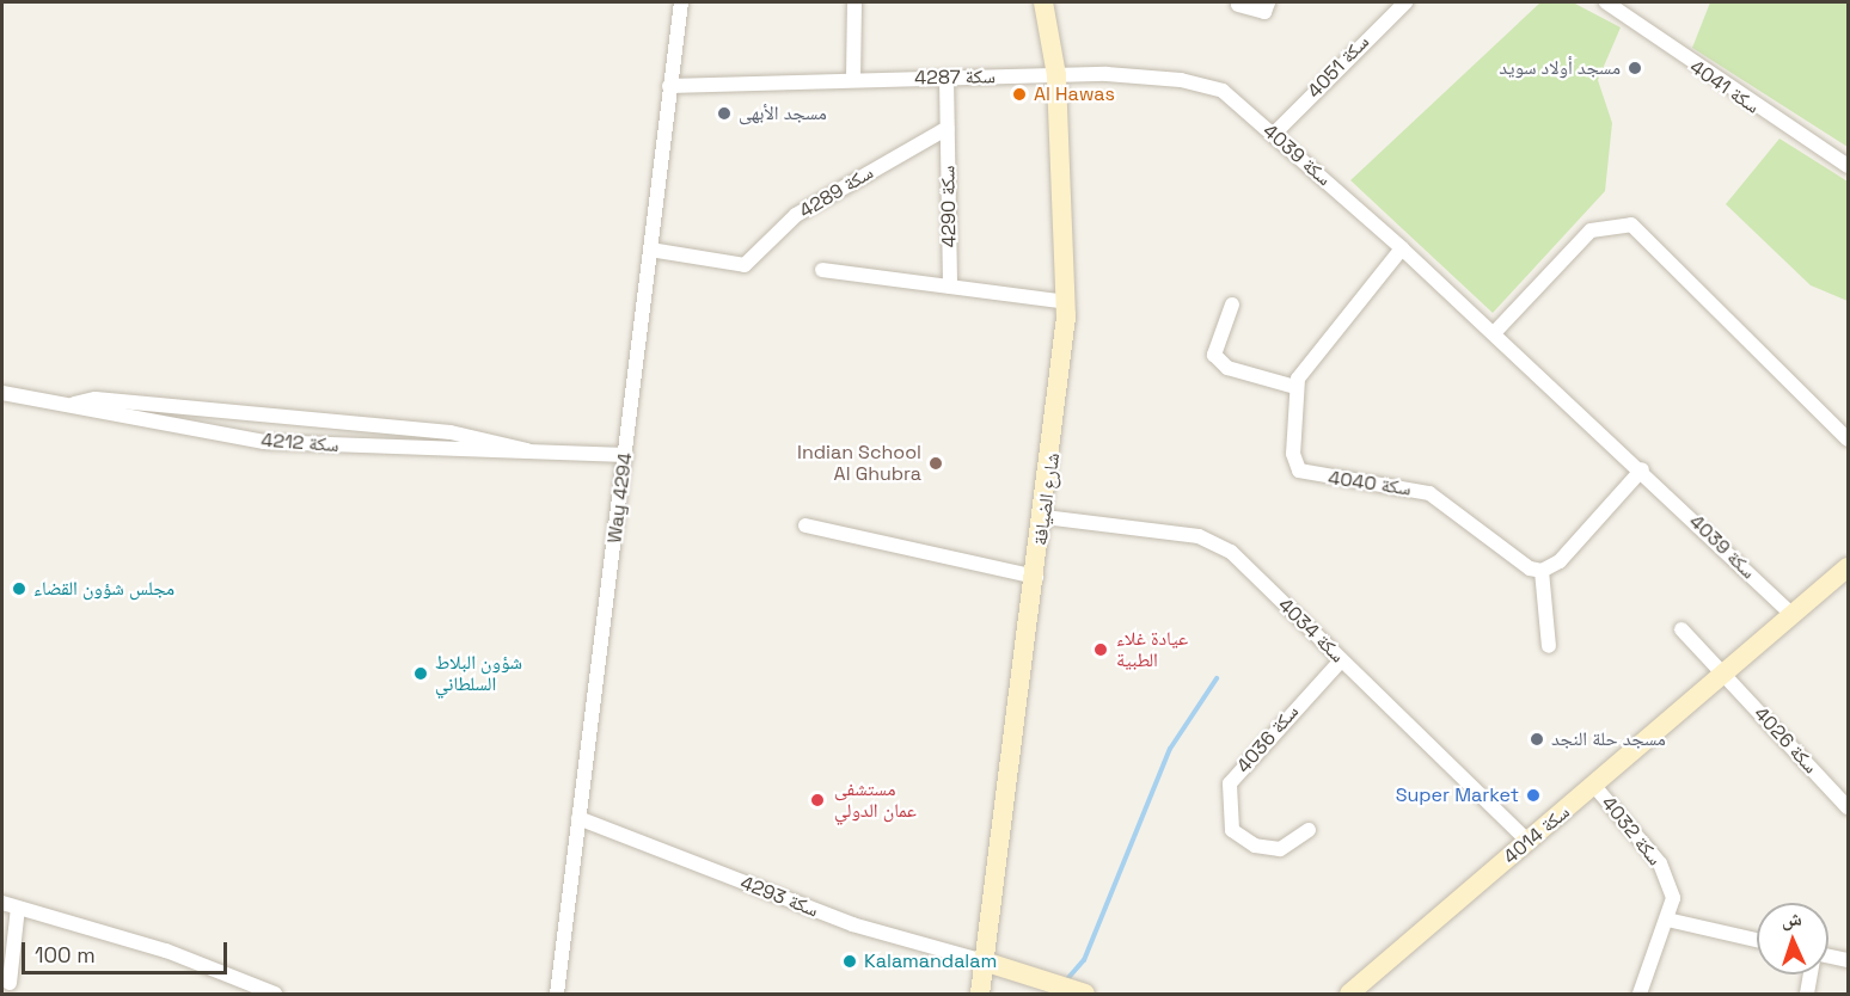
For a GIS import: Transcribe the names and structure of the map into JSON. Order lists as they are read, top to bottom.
{
  "streets": {
    "street": [
      "سكة 4051",
      "سكة 4287",
      "سكة 4041",
      "سكة 4039",
      "سكة 4289",
      "سكة 4290",
      "سكة 4212",
      "سكة 4040",
      "Way 4294",
      "شارع الضيافة",
      "سكة 4034",
      "سكة 4036",
      "سكة 4026",
      "سكة 4032",
      "سكة 4014",
      "سكة 4293"
    ]
  },
  "crossings": [
    ["سكة 4051", "سكة 4039"],
    ["سكة 4287", "سكة 4039"],
    ["سكة 4287", "سكة 4290"],
    ["سكة 4287", "Way 4294"],
    ["سكة 4287", "شارع الضيافة"],
    ["سكة 4039", "شارع الضيافة"],
    ["سكة 4039", "سكة 4014"],
    ["سكة 4289", "سكة 4290"],
    ["سكة 4289", "Way 4294"],
    ["سكة 4212", "Way 4294"],
    ["Way 4294", "سكة 4293"],
    ["شارع الضيافة", "سكة 4034"],
    ["شارع الضيافة", "سكة 4293"],
    ["سكة 4034", "سكة 4036"],
    ["سكة 4034", "سكة 4014"],
    ["سكة 4026", "سكة 4014"],
    ["سكة 4032", "سكة 4014"]
  ],
  "places": [
    "مسجد أولاد سويد",
    "Al Hawas",
    "مسجد الأبهى",
    "Indian School Al Ghubra",
    "مجلس شؤون القضاء",
    "عيادة غلاء الطبية",
    "شؤون البلاط السلطاني",
    "مسجد حلة النجد",
    "Super Market",
    "مستشفى عمان الدولي",
    "Kalamandalam"
  ],
  "scale_bar": "100 m",
  "north": "top"
}
